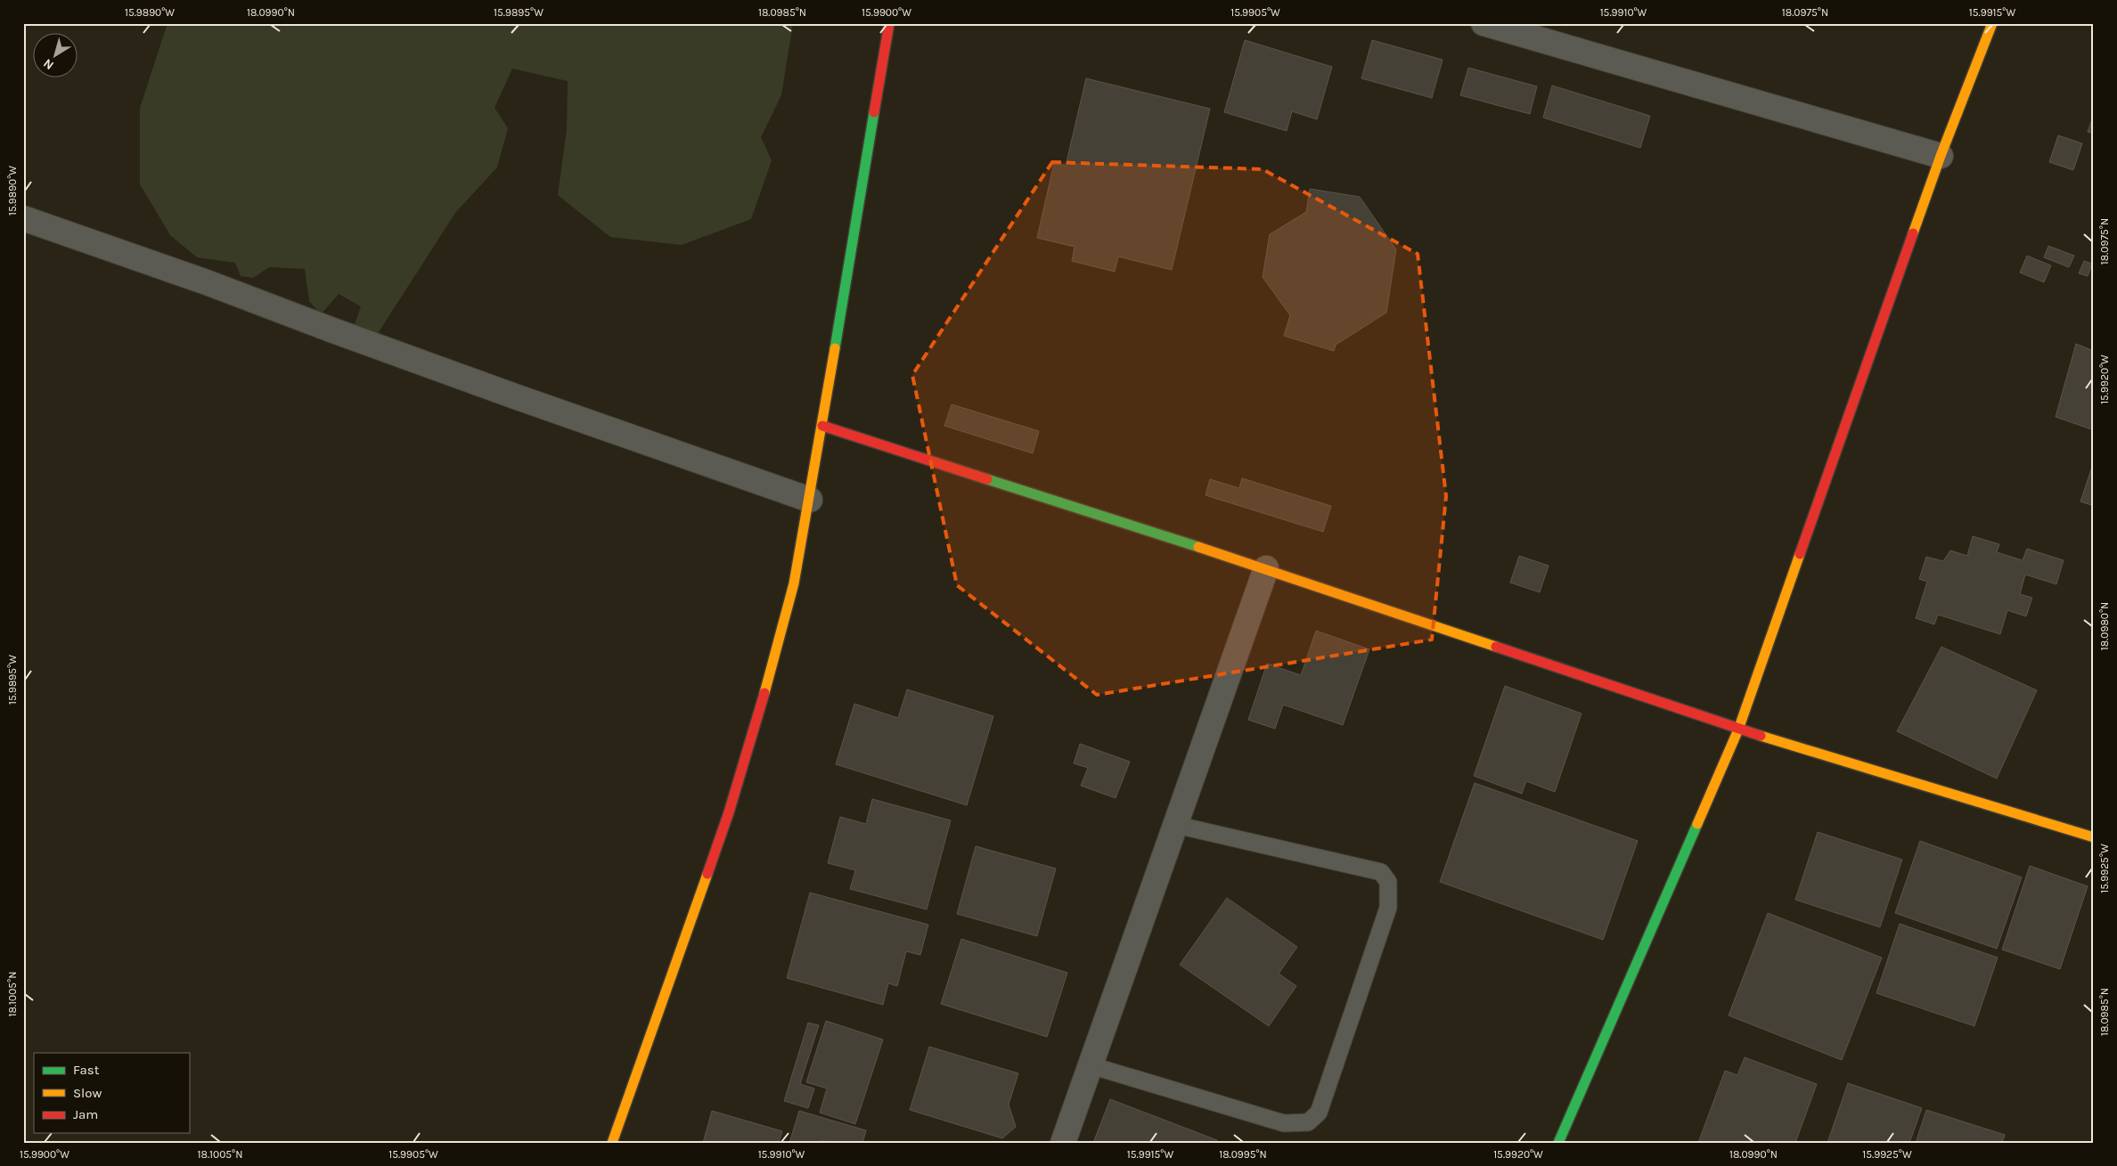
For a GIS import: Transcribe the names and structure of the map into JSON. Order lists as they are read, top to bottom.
{
  "legend": ["Fast", "Slow", "Jam"],
  "north": "bottom left",
  "coordinates": [
    "15.9890°W",
    "18.0990°N",
    "15.9895°W",
    "18.0985°N",
    "15.9900°W",
    "15.9905°W",
    "15.9910°W",
    "18.0975°N",
    "15.9915°W",
    "15.9920°W",
    "18.0980°N",
    "15.9925°W",
    "18.1005°N",
    "18.0995°N"
  ]
}
